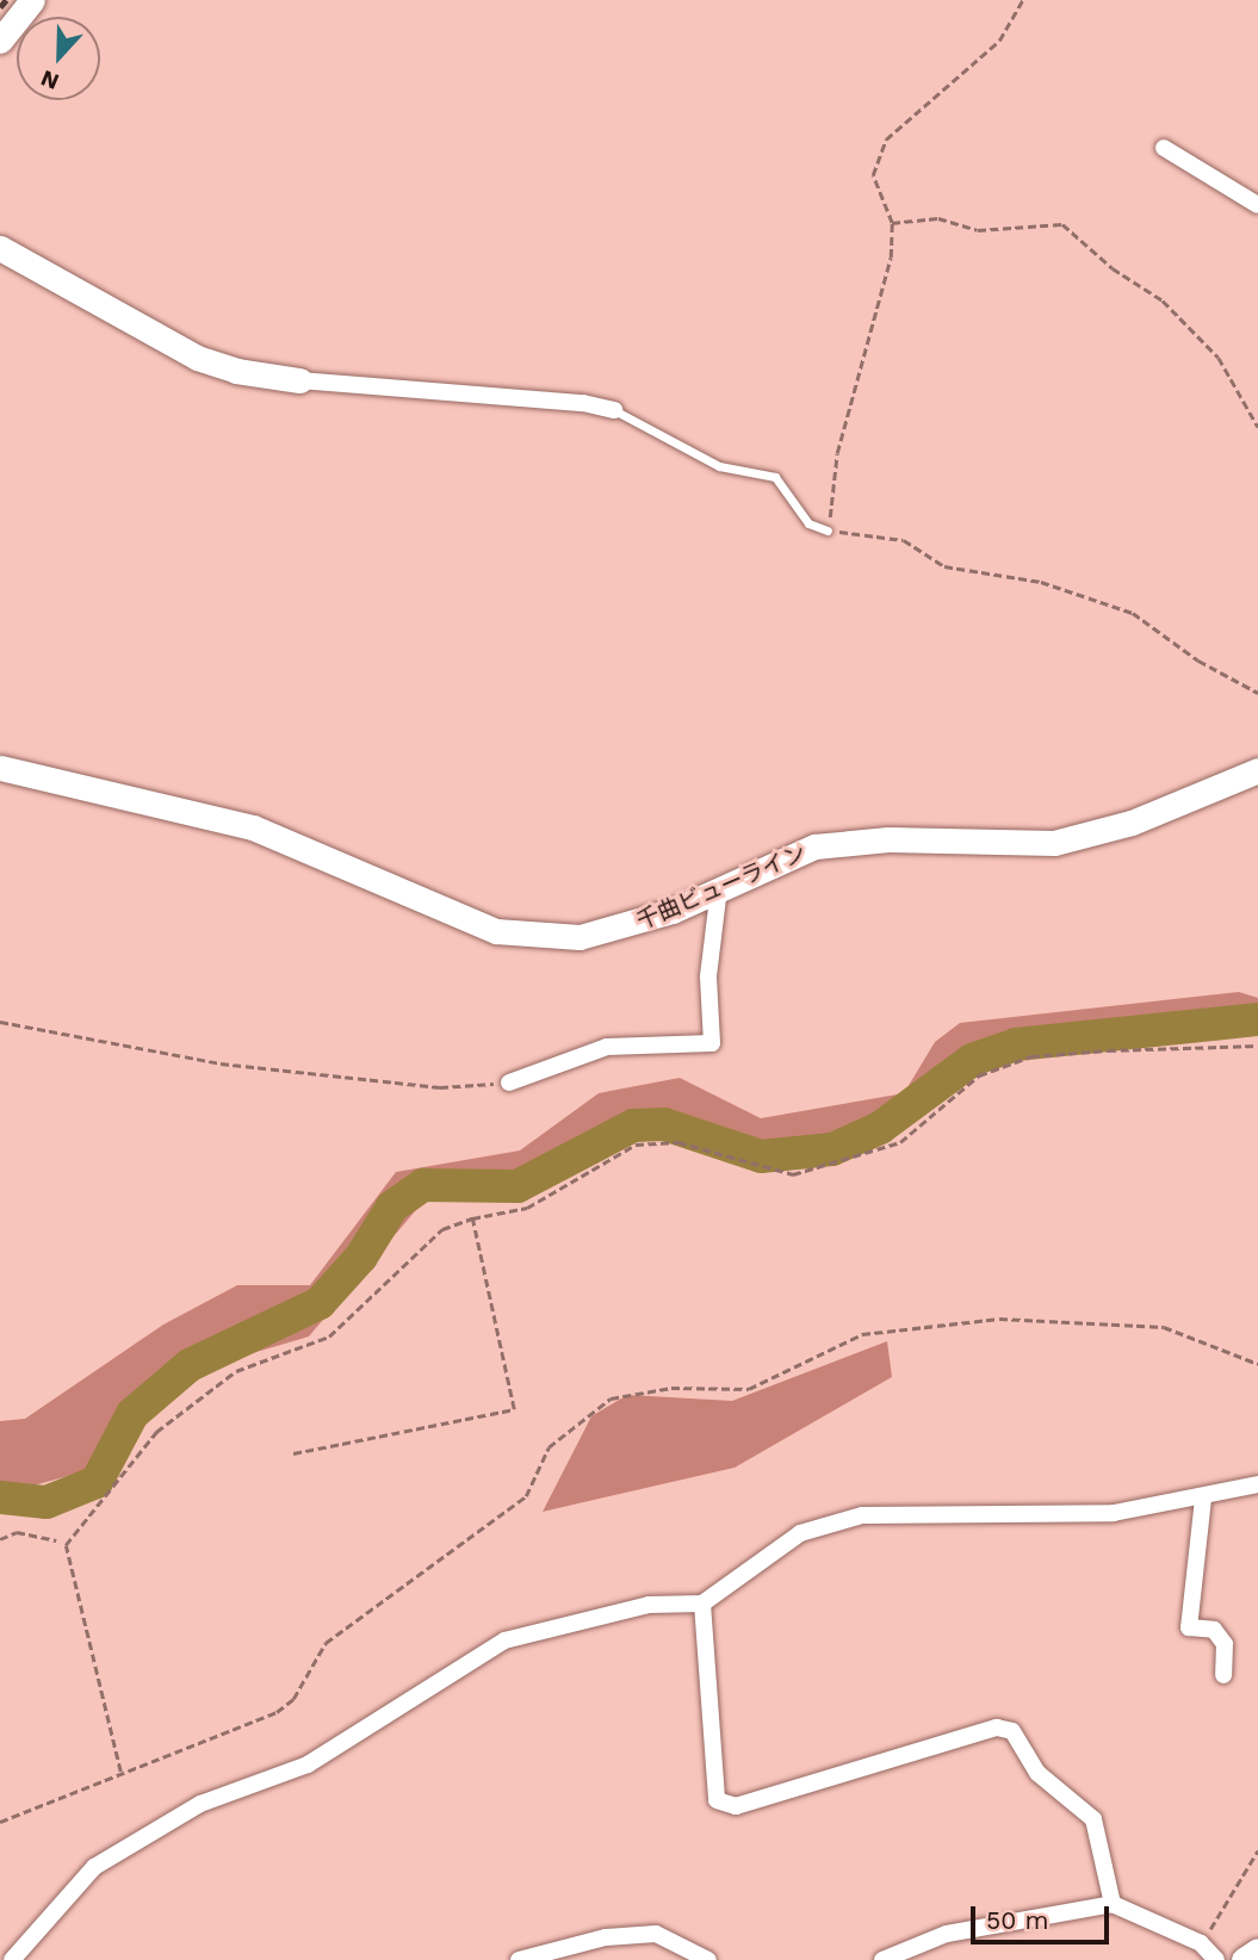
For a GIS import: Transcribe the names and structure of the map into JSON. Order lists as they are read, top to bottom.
{
  "streets": {
    "street": ["千曲ビューライン"]
  },
  "scale_bar": "50 m",
  "north": "bottom"
}
